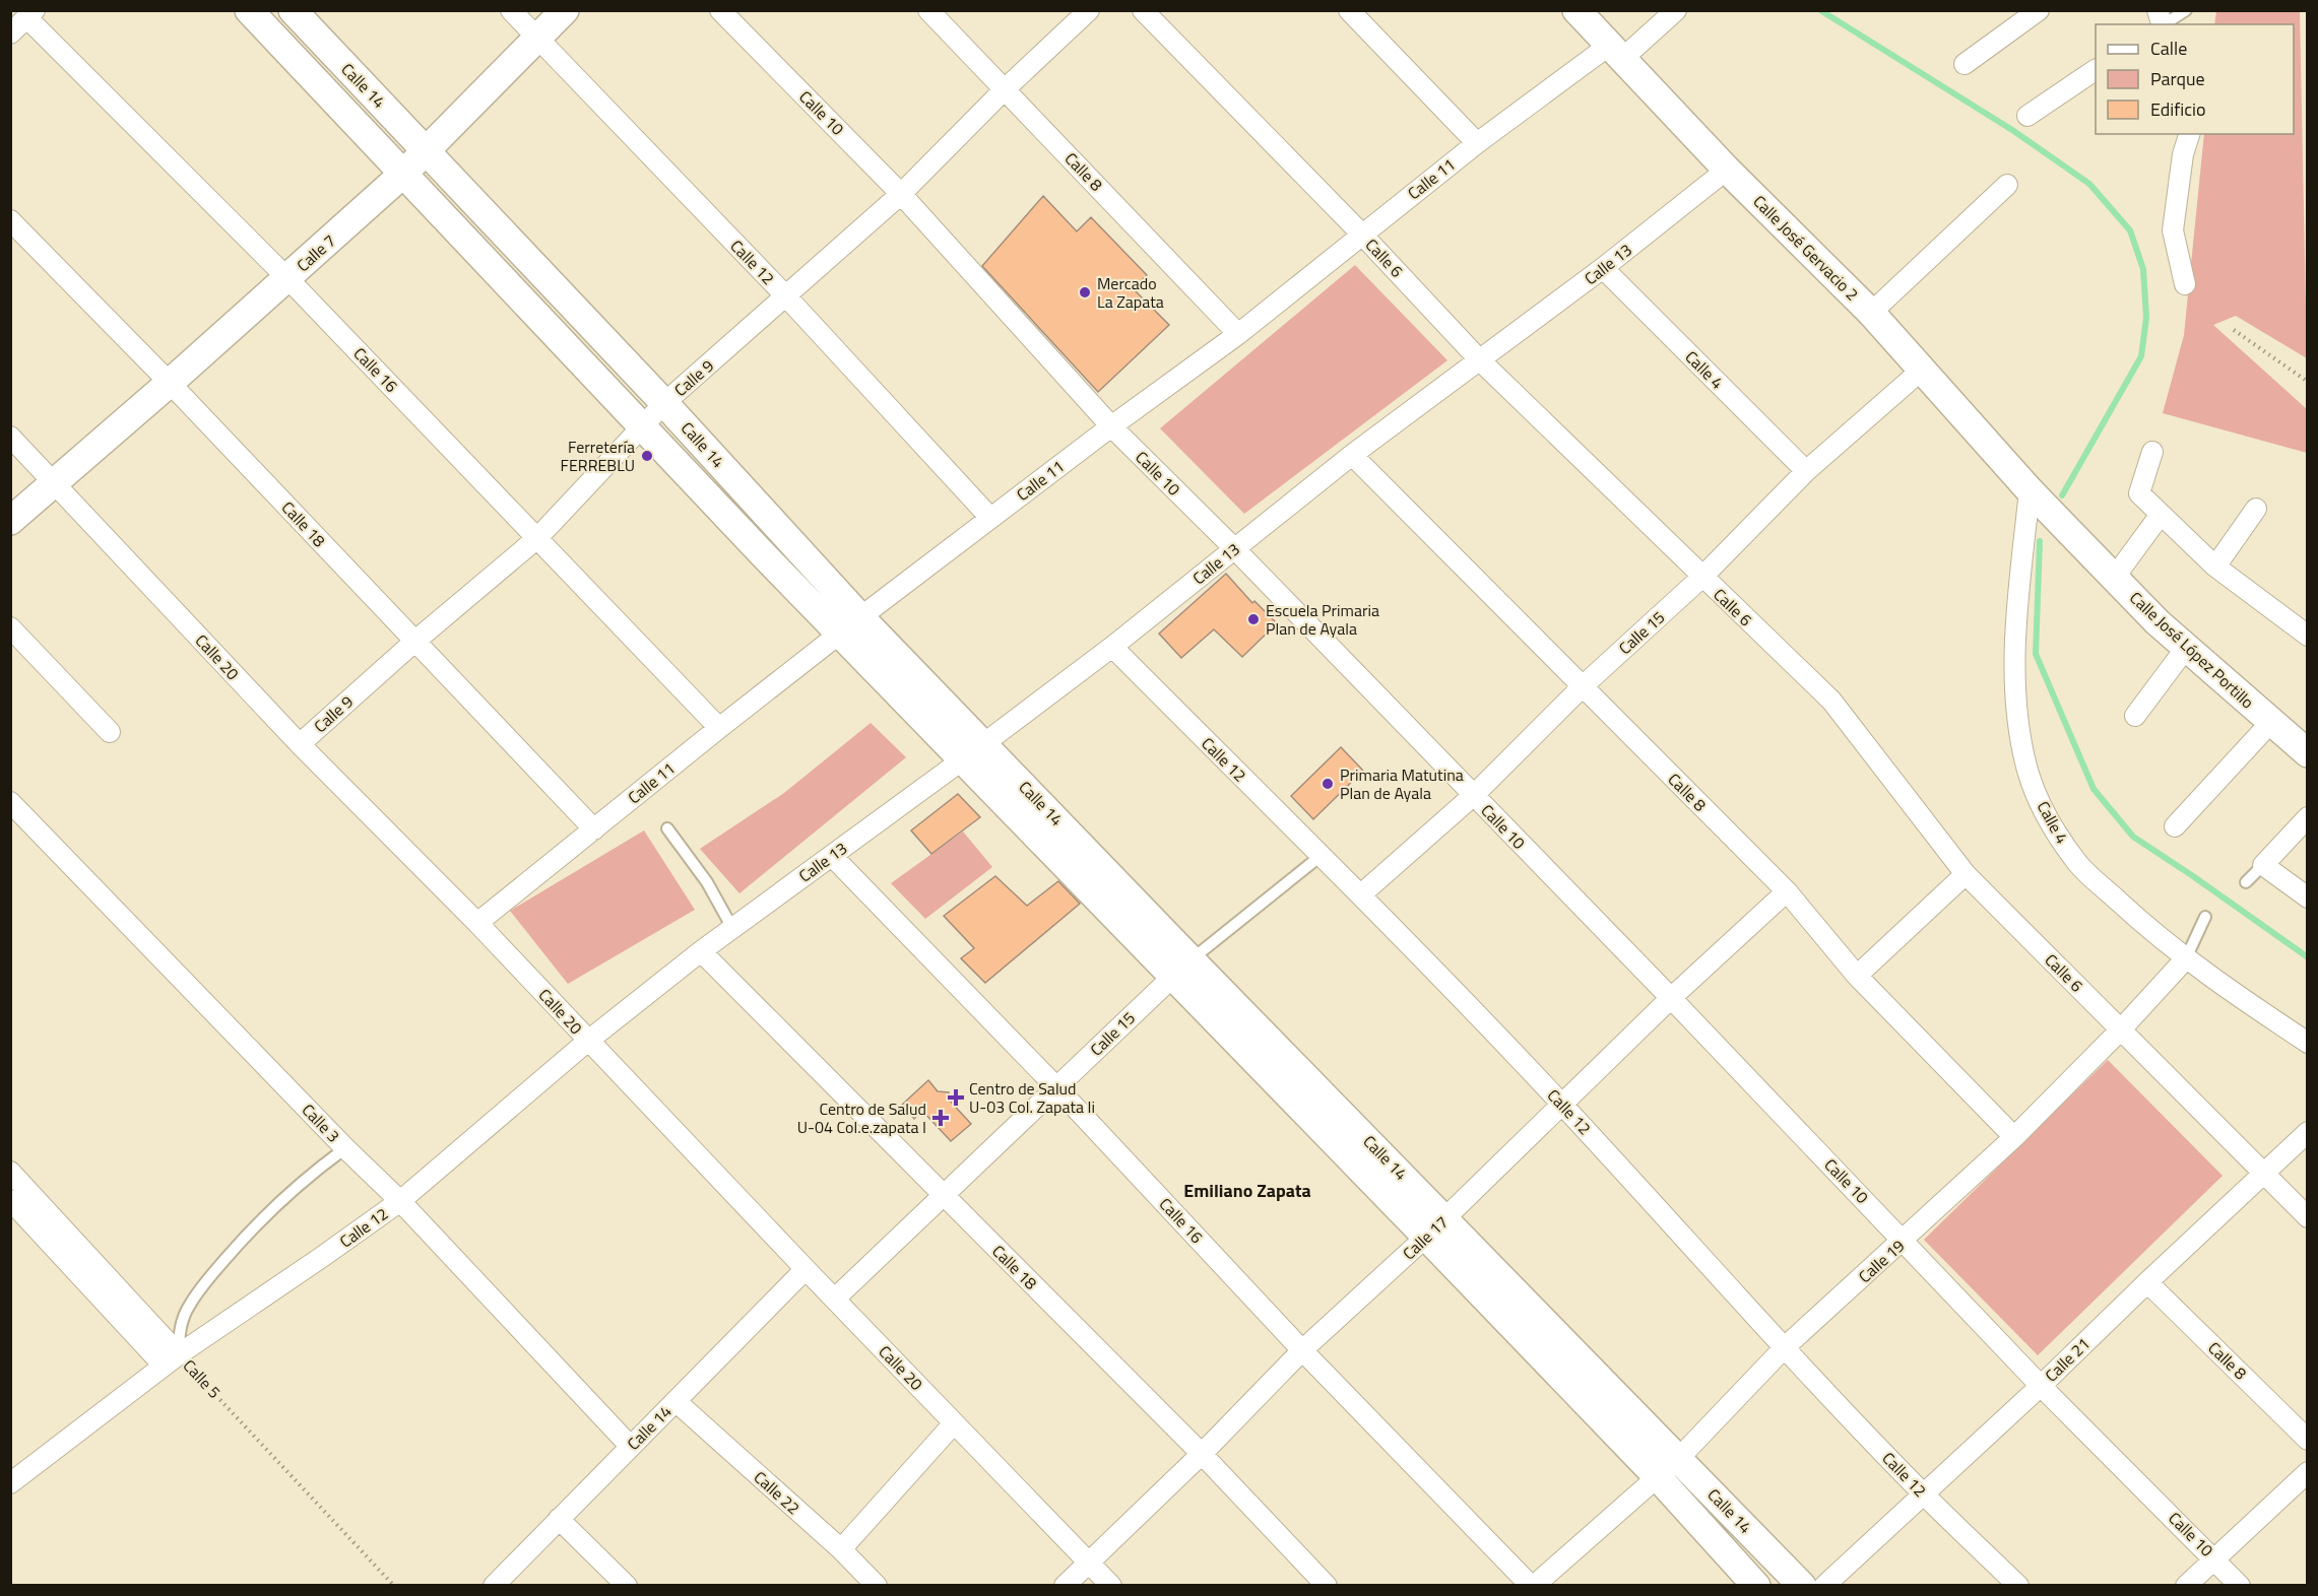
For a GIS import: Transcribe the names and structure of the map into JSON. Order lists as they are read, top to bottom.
{
  "streets": {
    "main road": [
      "Calle 14",
      "Calle José Gervacio 2",
      "Calle 7",
      "Calle José López Portillo"
    ],
    "street": [
      "Calle 10",
      "Calle 8",
      "Calle 11",
      "Calle 6",
      "Calle 12",
      "Calle 13",
      "Calle 16",
      "Calle 4",
      "Calle 9",
      "Calle 18",
      "Calle 15",
      "Calle 20",
      "Calle 3",
      "Calle 17",
      "Calle 19",
      "Calle 21",
      "Calle 5",
      "Calle 22"
    ]
  },
  "crossings": [
    ["Calle 14", "Calle 11"],
    ["Calle 14", "Calle 7"],
    ["Calle 14", "Calle 13"],
    ["Calle 14", "Calle 9"],
    ["Calle 14", "Calle 15"],
    ["Calle 14", "Calle 20"],
    ["Calle 14", "Calle 3"],
    ["Calle 14", "Calle 17"],
    ["Calle 14", "Calle 19"],
    ["Calle 14", "Calle 22"],
    ["Calle 10", "Calle 11"],
    ["Calle 10", "Calle 13"],
    ["Calle 10", "Calle 9"],
    ["Calle 10", "Calle 15"],
    ["Calle 10", "Calle 17"],
    ["Calle 10", "Calle 19"],
    ["Calle 10", "Calle 21"],
    ["Calle 8", "Calle 11"],
    ["Calle 8", "Calle 13"],
    ["Calle 8", "Calle 9"],
    ["Calle 8", "Calle 15"],
    ["Calle 8", "Calle 17"],
    ["Calle 8", "Calle 19"],
    ["Calle 8", "Calle 21"],
    ["Calle 11", "Calle José Gervacio 2"],
    ["Calle 11", "Calle 6"],
    ["Calle 11", "Calle 12"],
    ["Calle 11", "Calle 16"],
    ["Calle 11", "Calle 18"],
    ["Calle 11", "Calle 20"],
    ["Calle José Gervacio 2", "Calle 13"],
    ["Calle José Gervacio 2", "Calle 4"],
    ["Calle José Gervacio 2", "Calle 15"],
    ["Calle José Gervacio 2", "Calle José López Portillo"],
    ["Calle 7", "Calle 12"],
    ["Calle 7", "Calle 16"],
    ["Calle 7", "Calle 18"],
    ["Calle 7", "Calle 20"],
    ["Calle 6", "Calle 13"],
    ["Calle 6", "Calle 15"],
    ["Calle 6", "Calle 19"],
    ["Calle 6", "Calle 21"],
    ["Calle 12", "Calle 13"],
    ["Calle 12", "Calle 9"],
    ["Calle 12", "Calle 18"],
    ["Calle 12", "Calle 15"],
    ["Calle 12", "Calle 20"],
    ["Calle 12", "Calle 3"],
    ["Calle 12", "Calle 17"],
    ["Calle 12", "Calle 19"],
    ["Calle 12", "Calle 21"],
    ["Calle 12", "Calle 5"],
    ["Calle 13", "Calle 16"],
    ["Calle 13", "Calle 4"],
    ["Calle 13", "Calle 18"],
    ["Calle 16", "Calle 9"],
    ["Calle 16", "Calle 15"],
    ["Calle 16", "Calle 17"],
    ["Calle 16", "Calle 19"],
    ["Calle 4", "Calle 15"],
    ["Calle 4", "Calle José López Portillo"],
    ["Calle 4", "Calle 19"],
    ["Calle 9", "Calle 18"],
    ["Calle 9", "Calle 20"],
    ["Calle 18", "Calle 15"],
    ["Calle 18", "Calle 17"],
    ["Calle 15", "Calle 20"],
    ["Calle 20", "Calle 17"]
  ],
  "districts": ["Emiliano Zapata"],
  "places": {
    "other": [
      "Mercado La Zapata",
      "Ferretería FERREBLU",
      "Escuela Primaria Plan de Ayala",
      "Primaria Matutina Plan de Ayala"
    ],
    "health": ["Centro de Salud U-03 Col. Zapata Ii", "Centro de Salud U-04 Col.e.zapata I"]
  },
  "legend": ["Calle", "Parque", "Edificio"]
}
